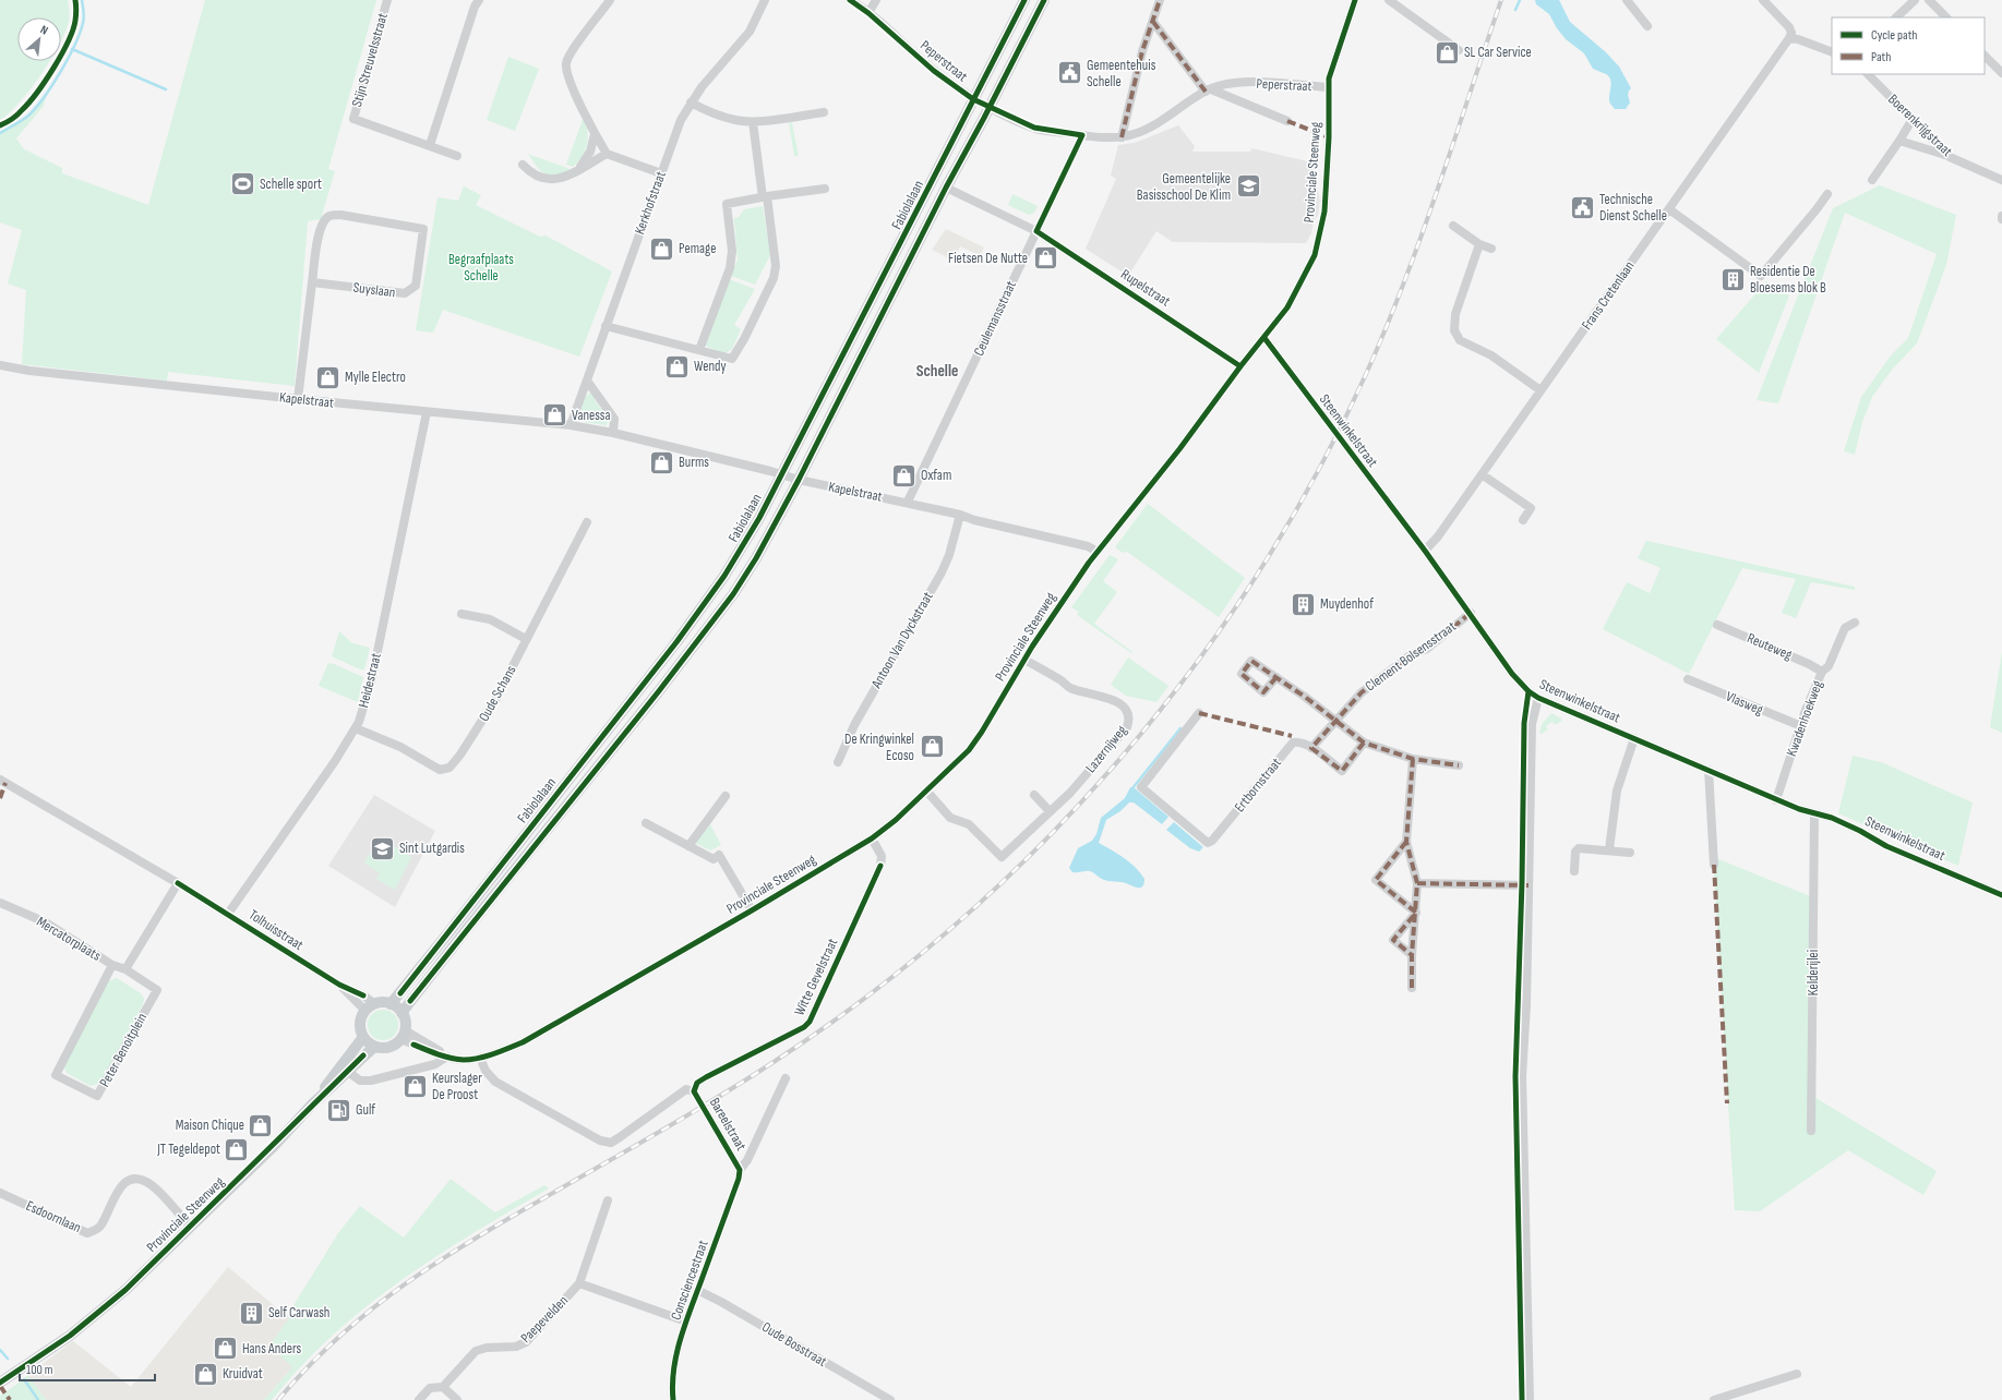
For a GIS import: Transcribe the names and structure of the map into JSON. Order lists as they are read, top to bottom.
{
  "streets": {
    "main road": ["Provinciale Steenweg", "Fabiolalaan"],
    "street": [
      "Stijn Streuvelsstraat",
      "Peperstraat",
      "Boerenkrijgstraat",
      "Kerkhofstraat",
      "Rupelstraat",
      "Suyslaan",
      "Frans Cretenlaan",
      "Ceulemansstraat",
      "Kapelstraat",
      "Steenwinkelstraat",
      "Antoon Van Dyckstraat",
      "Reuteweg",
      "Clement Bolsensstraat",
      "Heidestraat",
      "Oude Schans",
      "Vlasweg",
      "Kwadenhoekweg",
      "Lazernijweg",
      "Ertbornstraat",
      "Tolhuisstraat",
      "Mercatorplaats",
      "Kelderijlei",
      "Witte Gevelstraat",
      "Peter Benoitplein",
      "Bareelstraat",
      "Esdoornlaan",
      "Consciencestraat",
      "Paepevelden",
      "Oude Bosstraat"
    ]
  },
  "crossings": [
    ["Peperstraat", "Provinciale Steenweg"],
    ["Peperstraat", "Fabiolalaan"],
    ["Peperstraat", "Ceulemansstraat"],
    ["Provinciale Steenweg", "Rupelstraat"],
    ["Provinciale Steenweg", "Kapelstraat"],
    ["Provinciale Steenweg", "Steenwinkelstraat"],
    ["Provinciale Steenweg", "Lazernijweg"],
    ["Provinciale Steenweg", "Witte Gevelstraat"],
    ["Provinciale Steenweg", "Esdoornlaan"],
    ["Kerkhofstraat", "Kapelstraat"],
    ["Fabiolalaan", "Rupelstraat"],
    ["Fabiolalaan", "Kapelstraat"],
    ["Fabiolalaan", "Tolhuisstraat"],
    ["Rupelstraat", "Ceulemansstraat"],
    ["Frans Cretenlaan", "Steenwinkelstraat"],
    ["Ceulemansstraat", "Kapelstraat"],
    ["Kapelstraat", "Antoon Van Dyckstraat"],
    ["Kapelstraat", "Heidestraat"],
    ["Steenwinkelstraat", "Clement Bolsensstraat"],
    ["Steenwinkelstraat", "Kwadenhoekweg"],
    ["Steenwinkelstraat", "Kelderijlei"],
    ["Reuteweg", "Kwadenhoekweg"],
    ["Clement Bolsensstraat", "Ertbornstraat"],
    ["Heidestraat", "Oude Schans"],
    ["Heidestraat", "Tolhuisstraat"],
    ["Vlasweg", "Kwadenhoekweg"],
    ["Mercatorplaats", "Peter Benoitplein"],
    ["Witte Gevelstraat", "Bareelstraat"],
    ["Bareelstraat", "Consciencestraat"],
    ["Consciencestraat", "Paepevelden"],
    ["Consciencestraat", "Oude Bosstraat"]
  ],
  "districts": ["Schelle"],
  "parks": ["Begraafplaats Schelle"],
  "places": {
    "shop": [
      "SL Car Service",
      "Pemage",
      "Fietsen De Nutte",
      "Wendy",
      "Mylle Electro",
      "Vanessa",
      "Burms",
      "Oxfam",
      "De Kringwinkel Ecoso",
      "Keurslager De Proost",
      "Maison Chique",
      "JT Tegeldepot",
      "Hans Anders",
      "Kruidvat"
    ],
    "public building": ["Gemeentehuis Schelle", "Technische Dienst Schelle"],
    "sports": ["Schelle sport"],
    "school or university": ["Gemeentelijke Basisschool De Klim", "Sint Lutgardis"],
    "building": ["Residentie De Bloesems blok B", "Muydenhof", "Self Carwash"],
    "fuel station": ["Gulf"]
  },
  "legend": ["Cycle path", "Path"],
  "scale_bar": "100 m",
  "north": "top right"
}
